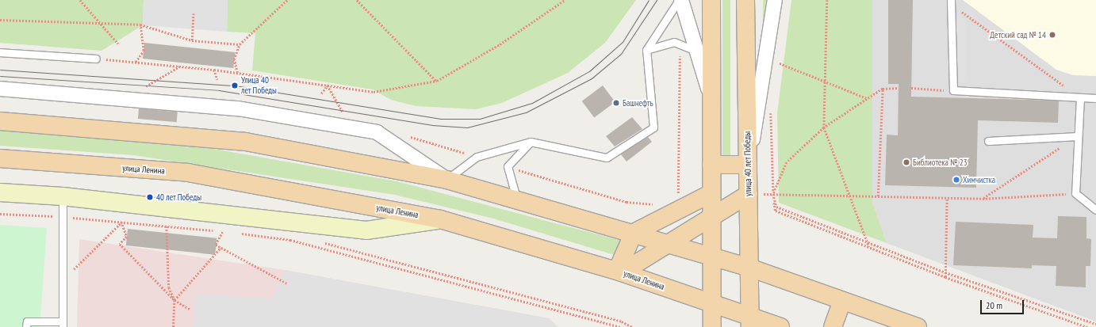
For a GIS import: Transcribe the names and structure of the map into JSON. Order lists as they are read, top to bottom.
{
  "streets": {
    "main road": ["улица 40 лет Победы", "улица Ленина"]
  },
  "crossings": [
    ["улица 40 лет Победы", "улица Ленина"]
  ],
  "places": [
    "Детский сад № 14",
    "Улица 40 лет Победы",
    "Башнефть",
    "Библиотека № 23",
    "Химчистка",
    "40 лет Победы"
  ],
  "scale_bar": "20 m"
}
